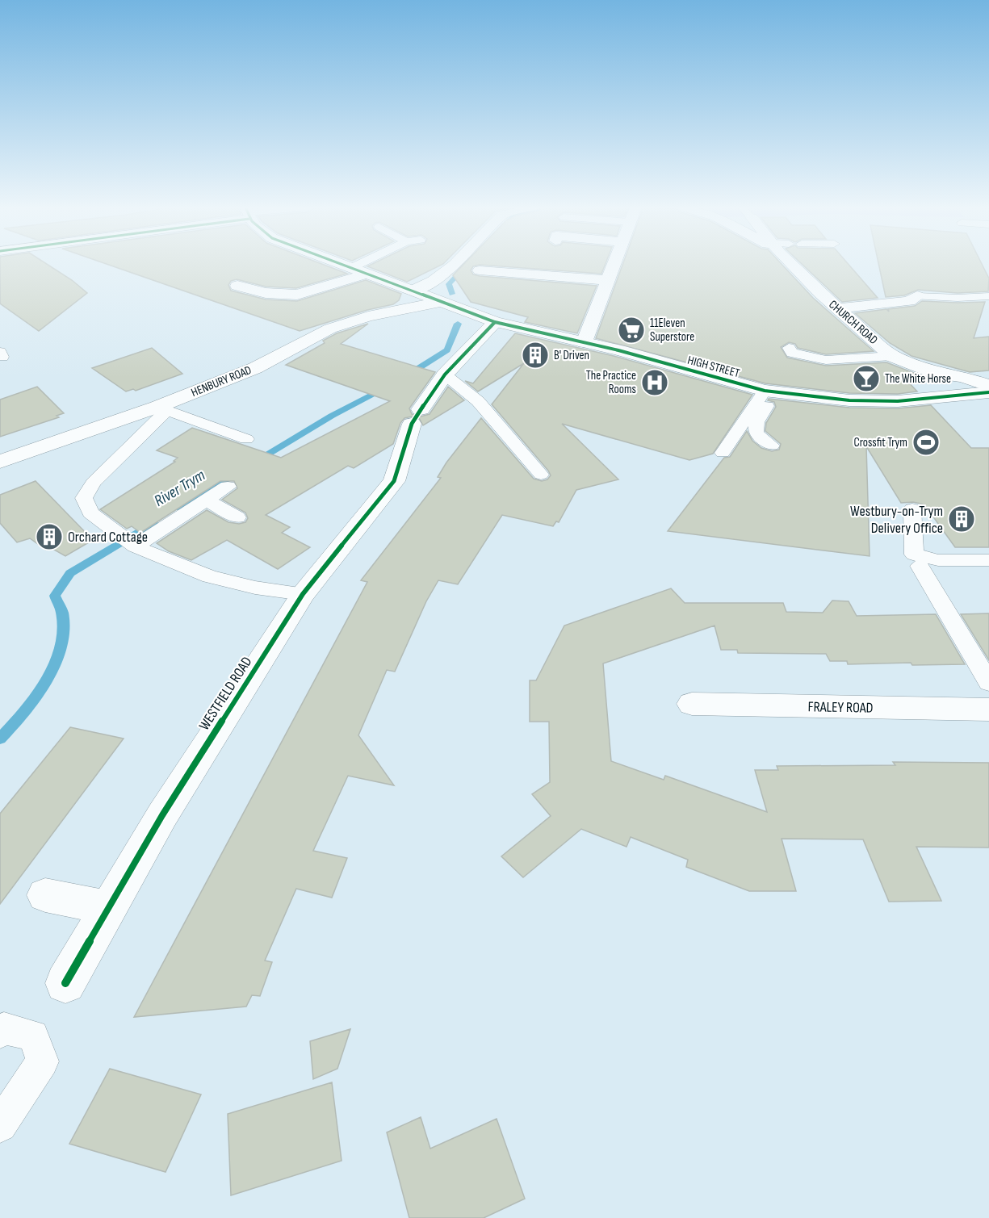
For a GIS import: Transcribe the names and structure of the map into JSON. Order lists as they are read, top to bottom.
{
  "streets": {
    "street": [
      "CHURCH ROAD",
      "HIGH STREET",
      "HENBURY ROAD",
      "WESTFIELD ROAD",
      "FRALEY ROAD"
    ]
  },
  "crossings": [
    ["CHURCH ROAD", "HIGH STREET"],
    ["HIGH STREET", "HENBURY ROAD"],
    ["HIGH STREET", "WESTFIELD ROAD"]
  ],
  "water": ["River Trym"],
  "places": {
    "supermarket": ["11Eleven Superstore"],
    "building": ["B' Driven", "Westbury-on-Trym Delivery Office", "Orchard Cottage"],
    "bar": ["The White Horse"],
    "hospital": ["The Practice Rooms"],
    "sports": ["Crossfit Trym"]
  }
}
